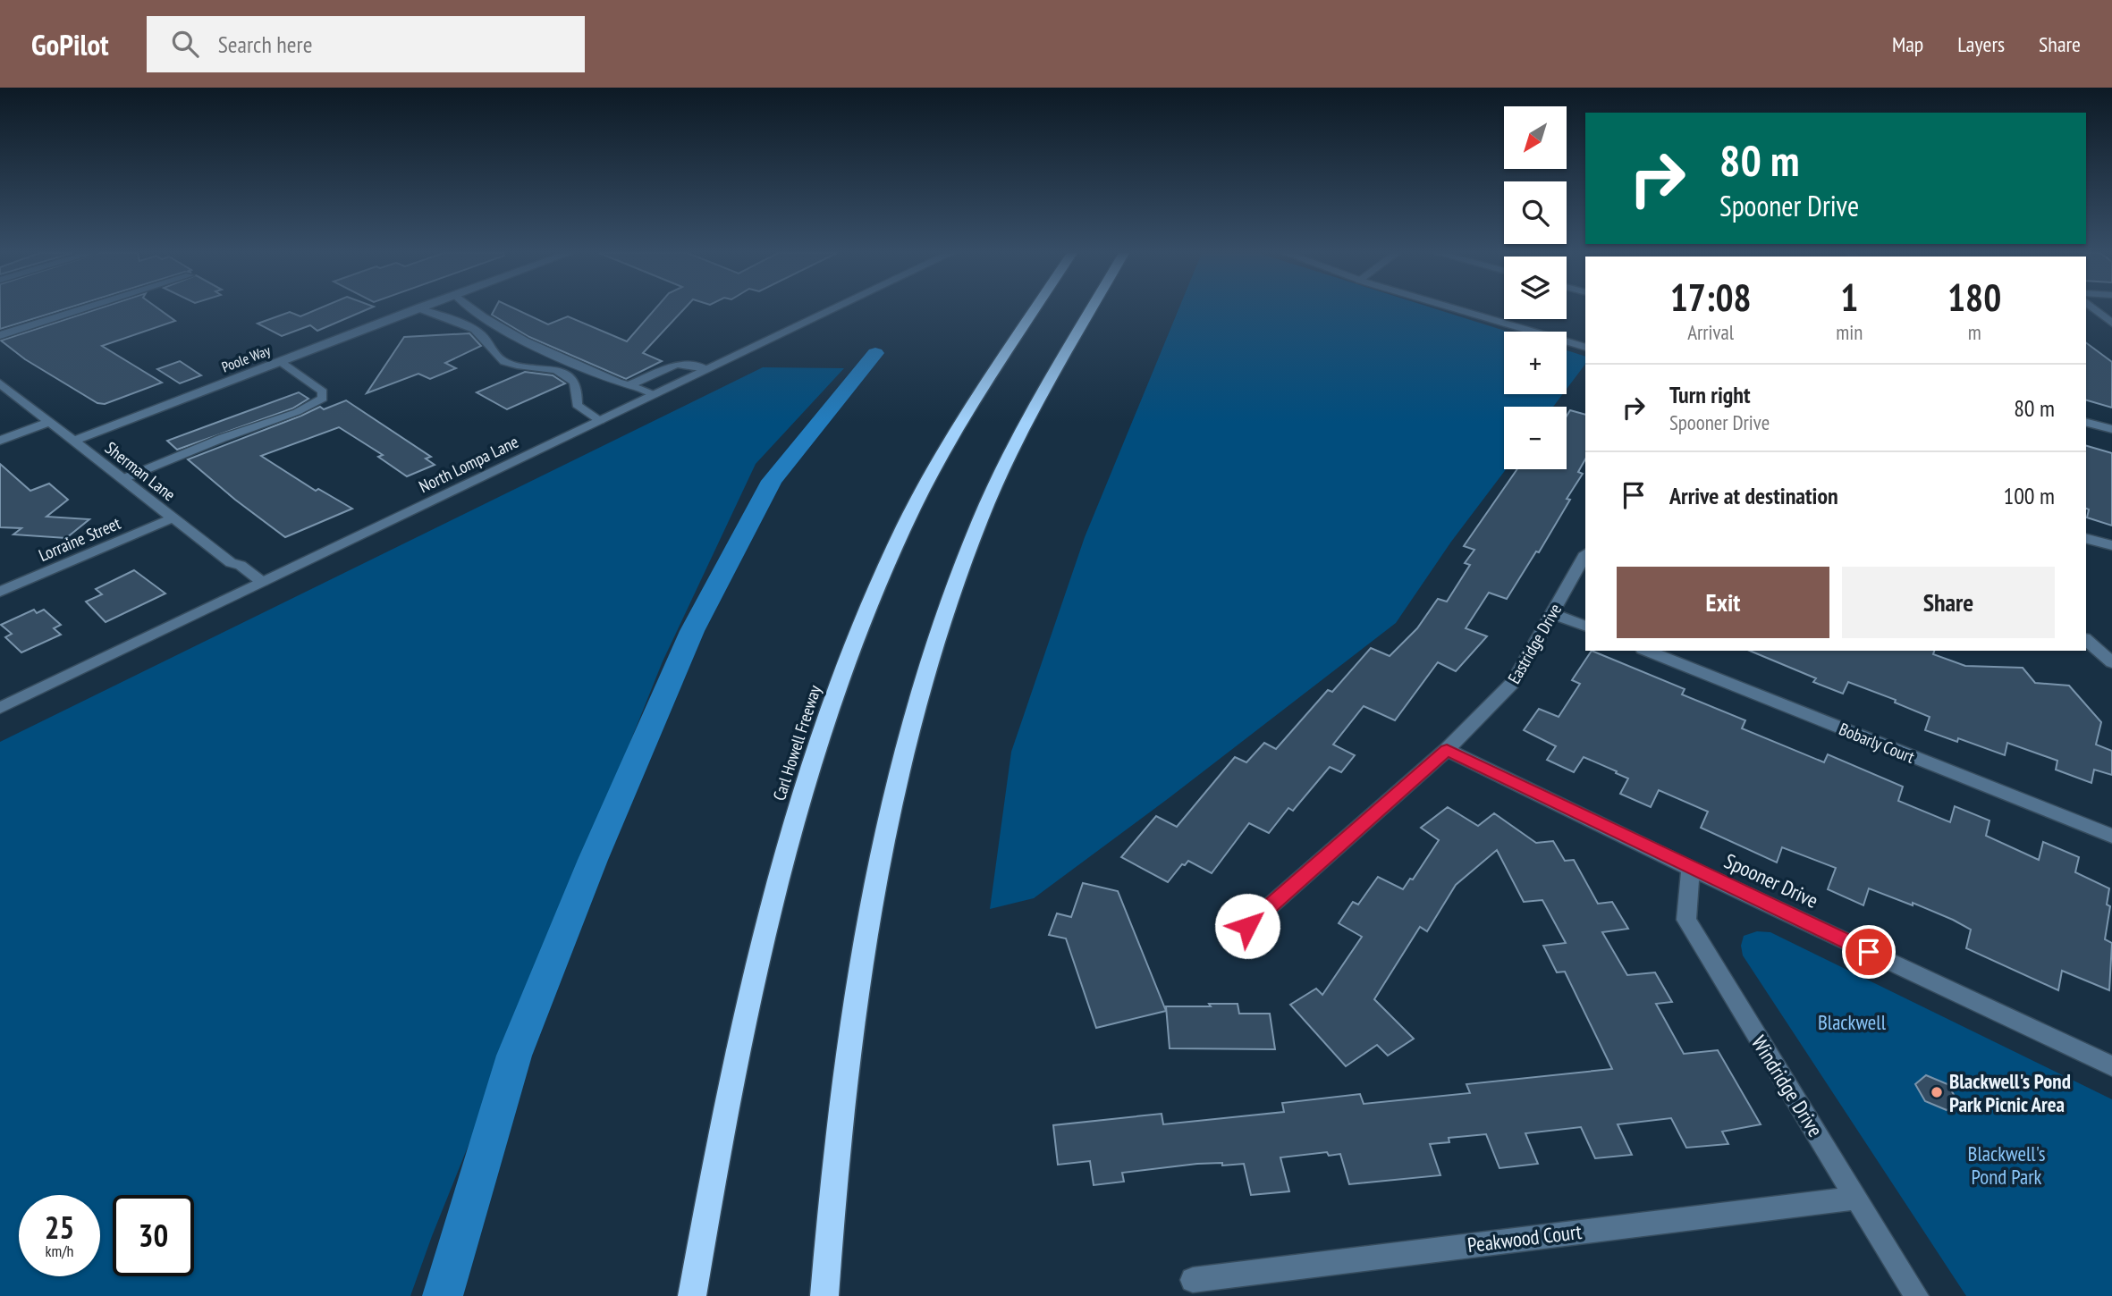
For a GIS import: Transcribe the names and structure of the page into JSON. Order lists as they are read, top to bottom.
{
  "streets": {
    "highway": ["Carl Howell Freeway"],
    "street": [
      "Poole Way",
      "North Lompa Lane",
      "Sherman Lane",
      "Lorraine Street",
      "Eastridge Drive",
      "Bobarly Court",
      "Spooner Drive",
      "Windridge Drive",
      "Peakwood Court"
    ]
  },
  "crossings": [
    ["Poole Way", "Sherman Lane"],
    ["North Lompa Lane", "Sherman Lane"],
    ["Sherman Lane", "Lorraine Street"],
    ["Eastridge Drive", "Spooner Drive"],
    ["Spooner Drive", "Windridge Drive"],
    ["Windridge Drive", "Peakwood Court"]
  ],
  "parks": ["Blackwell", "Blackwell's Pond Park"],
  "places": ["Blackwell's Pond Park Picnic Area"],
  "north": "bottom left",
  "page": {
    "header": "GoPilot",
    "search": "Search here",
    "nav": ["Map", "Layers", "Share"],
    "map_buttons": ["+", "−"],
    "turn": ["80 m", "Spooner Drive"],
    "eta": [
      "17:08",
      "Arrival",
      "1",
      "min",
      "180",
      "m"
    ],
    "list": [
      {
        "name": "Turn right",
        "note": "Spooner Drive",
        "value": "80 m"
      },
      {
        "name": "Arrive at destination",
        "value": "100 m"
      }
    ],
    "buttons": ["Exit", "Share"],
    "speed": "25 km/h",
    "limit": "30"
  }
}
